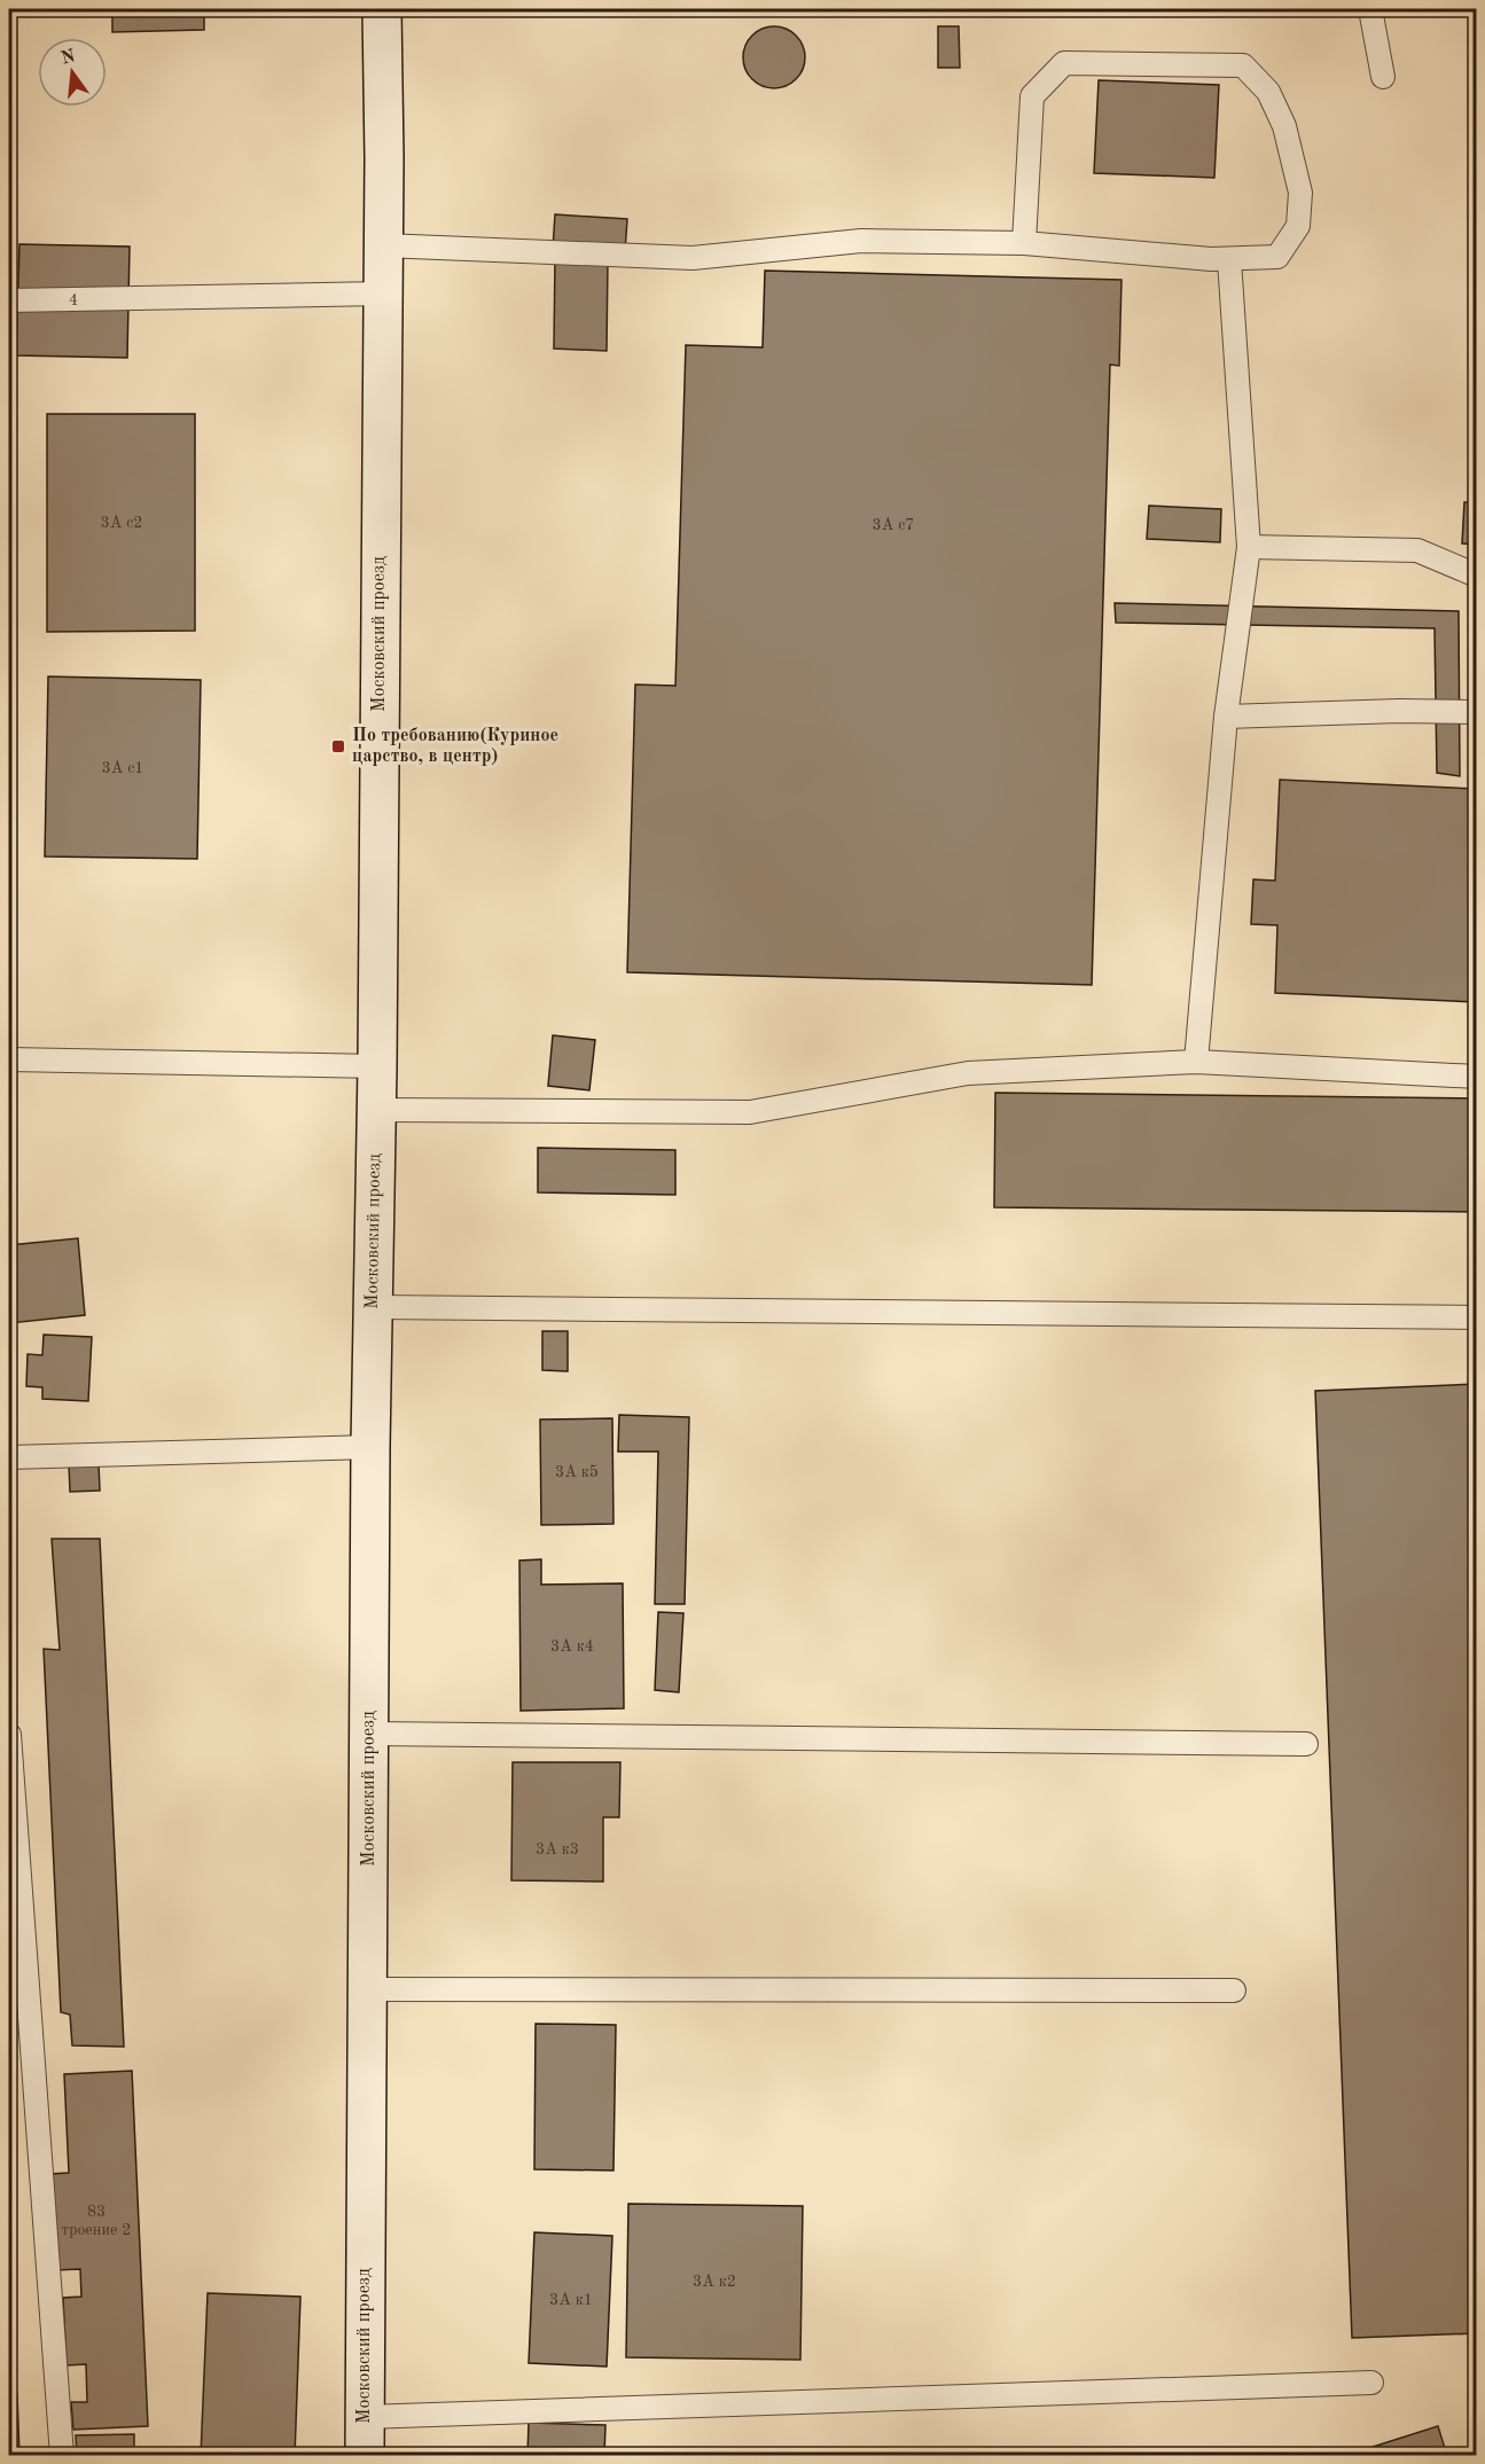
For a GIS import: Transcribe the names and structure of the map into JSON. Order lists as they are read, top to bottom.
{
  "streets": {
    "street": ["Московский проезд"]
  },
  "places": {
    "transit": ["По требованию(Куриное царство, в центр)"]
  },
  "house_numbers": [
    "4",
    "3А с2",
    "3А с7",
    "3А с1",
    "3А к5",
    "3А к4",
    "3А к3",
    "83 троение 2",
    "3А к2",
    "3А к1"
  ],
  "north": "top"
}
